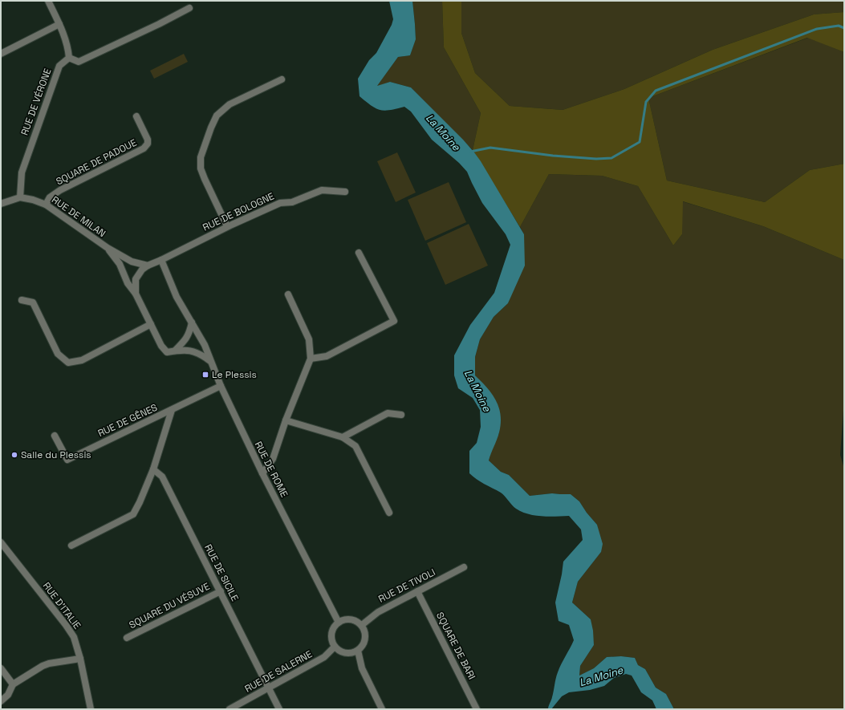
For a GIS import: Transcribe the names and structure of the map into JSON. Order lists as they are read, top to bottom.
{
  "streets": {
    "street": [
      "RUE DE VÉRONE",
      "SQUARE DE PADOUE",
      "RUE DE BOLOGNE",
      "RUE DE MILAN",
      "RUE DE GÊNES",
      "RUE DE ROME",
      "RUE DE SICILE",
      "RUE DE TIVOLI",
      "RUE D’ITALIE",
      "SQUARE DU VÉSUVE",
      "SQUARE DE BARI",
      "RUE DE SALERNE"
    ]
  },
  "crossings": [
    ["RUE DE VÉRONE", "RUE DE MILAN"],
    ["SQUARE DE PADOUE", "RUE DE MILAN"],
    ["RUE DE BOLOGNE", "RUE DE MILAN"],
    ["RUE DE BOLOGNE", "RUE DE ROME"],
    ["RUE DE GÊNES", "RUE DE ROME"],
    ["RUE DE ROME", "RUE DE TIVOLI"],
    ["RUE DE ROME", "RUE DE SALERNE"],
    ["RUE DE SICILE", "SQUARE DU VÉSUVE"],
    ["RUE DE SICILE", "RUE DE SALERNE"],
    ["RUE DE TIVOLI", "SQUARE DE BARI"],
    ["RUE DE TIVOLI", "RUE DE SALERNE"]
  ],
  "water": ["La Moine"],
  "places": {
    "transit": ["Le Plessis"],
    "other": ["Salle du Plessis"]
  }
}
